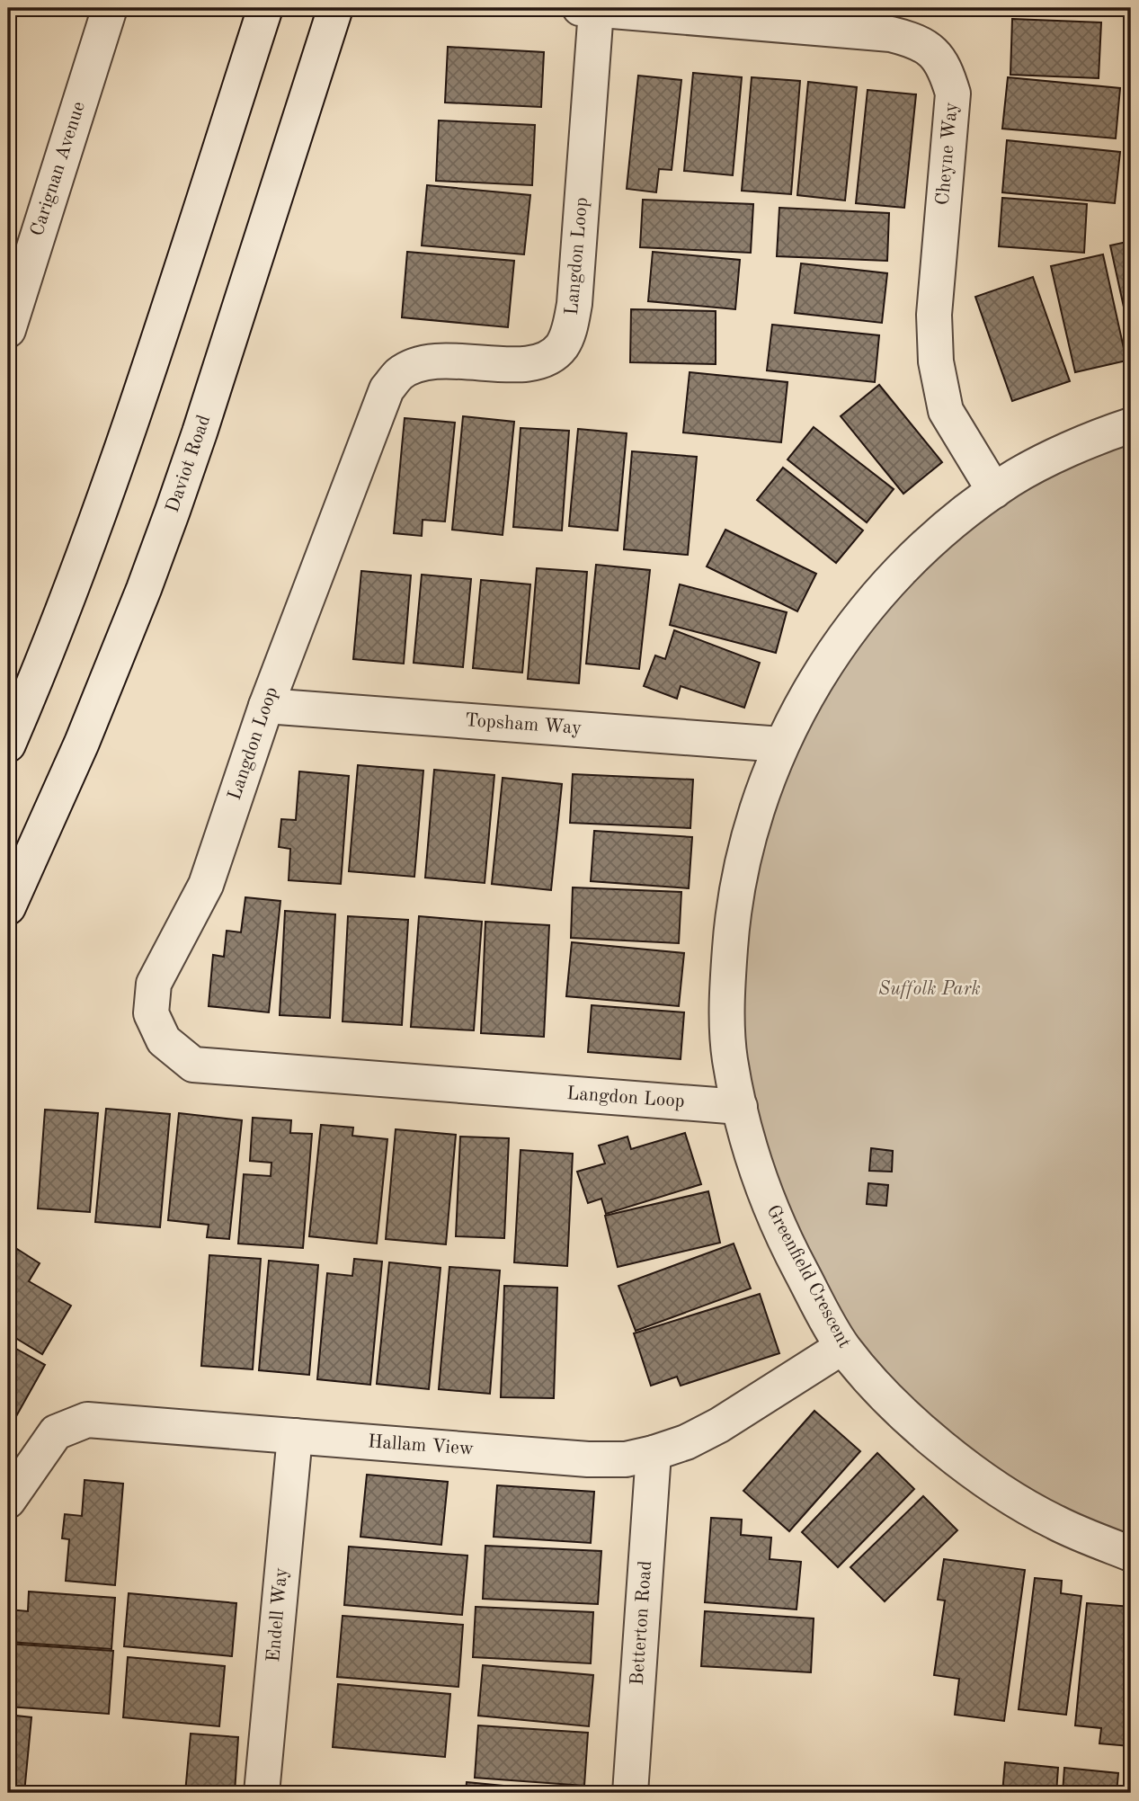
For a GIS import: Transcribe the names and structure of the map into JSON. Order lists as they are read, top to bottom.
{
  "streets": {
    "street": [
      "Cheyne Way",
      "Carignan Avenue",
      "Langdon Loop",
      "Daviot Road",
      "Topsham Way",
      "Greenfield Crescent",
      "Hallam View",
      "Endell Way",
      "Betterton Road"
    ]
  },
  "crossings": [
    ["Cheyne Way", "Langdon Loop"],
    ["Cheyne Way", "Greenfield Crescent"],
    ["Langdon Loop", "Topsham Way"],
    ["Langdon Loop", "Greenfield Crescent"],
    ["Topsham Way", "Greenfield Crescent"],
    ["Greenfield Crescent", "Hallam View"],
    ["Hallam View", "Endell Way"],
    ["Hallam View", "Betterton Road"]
  ],
  "parks": ["Suffolk Park"]
}
